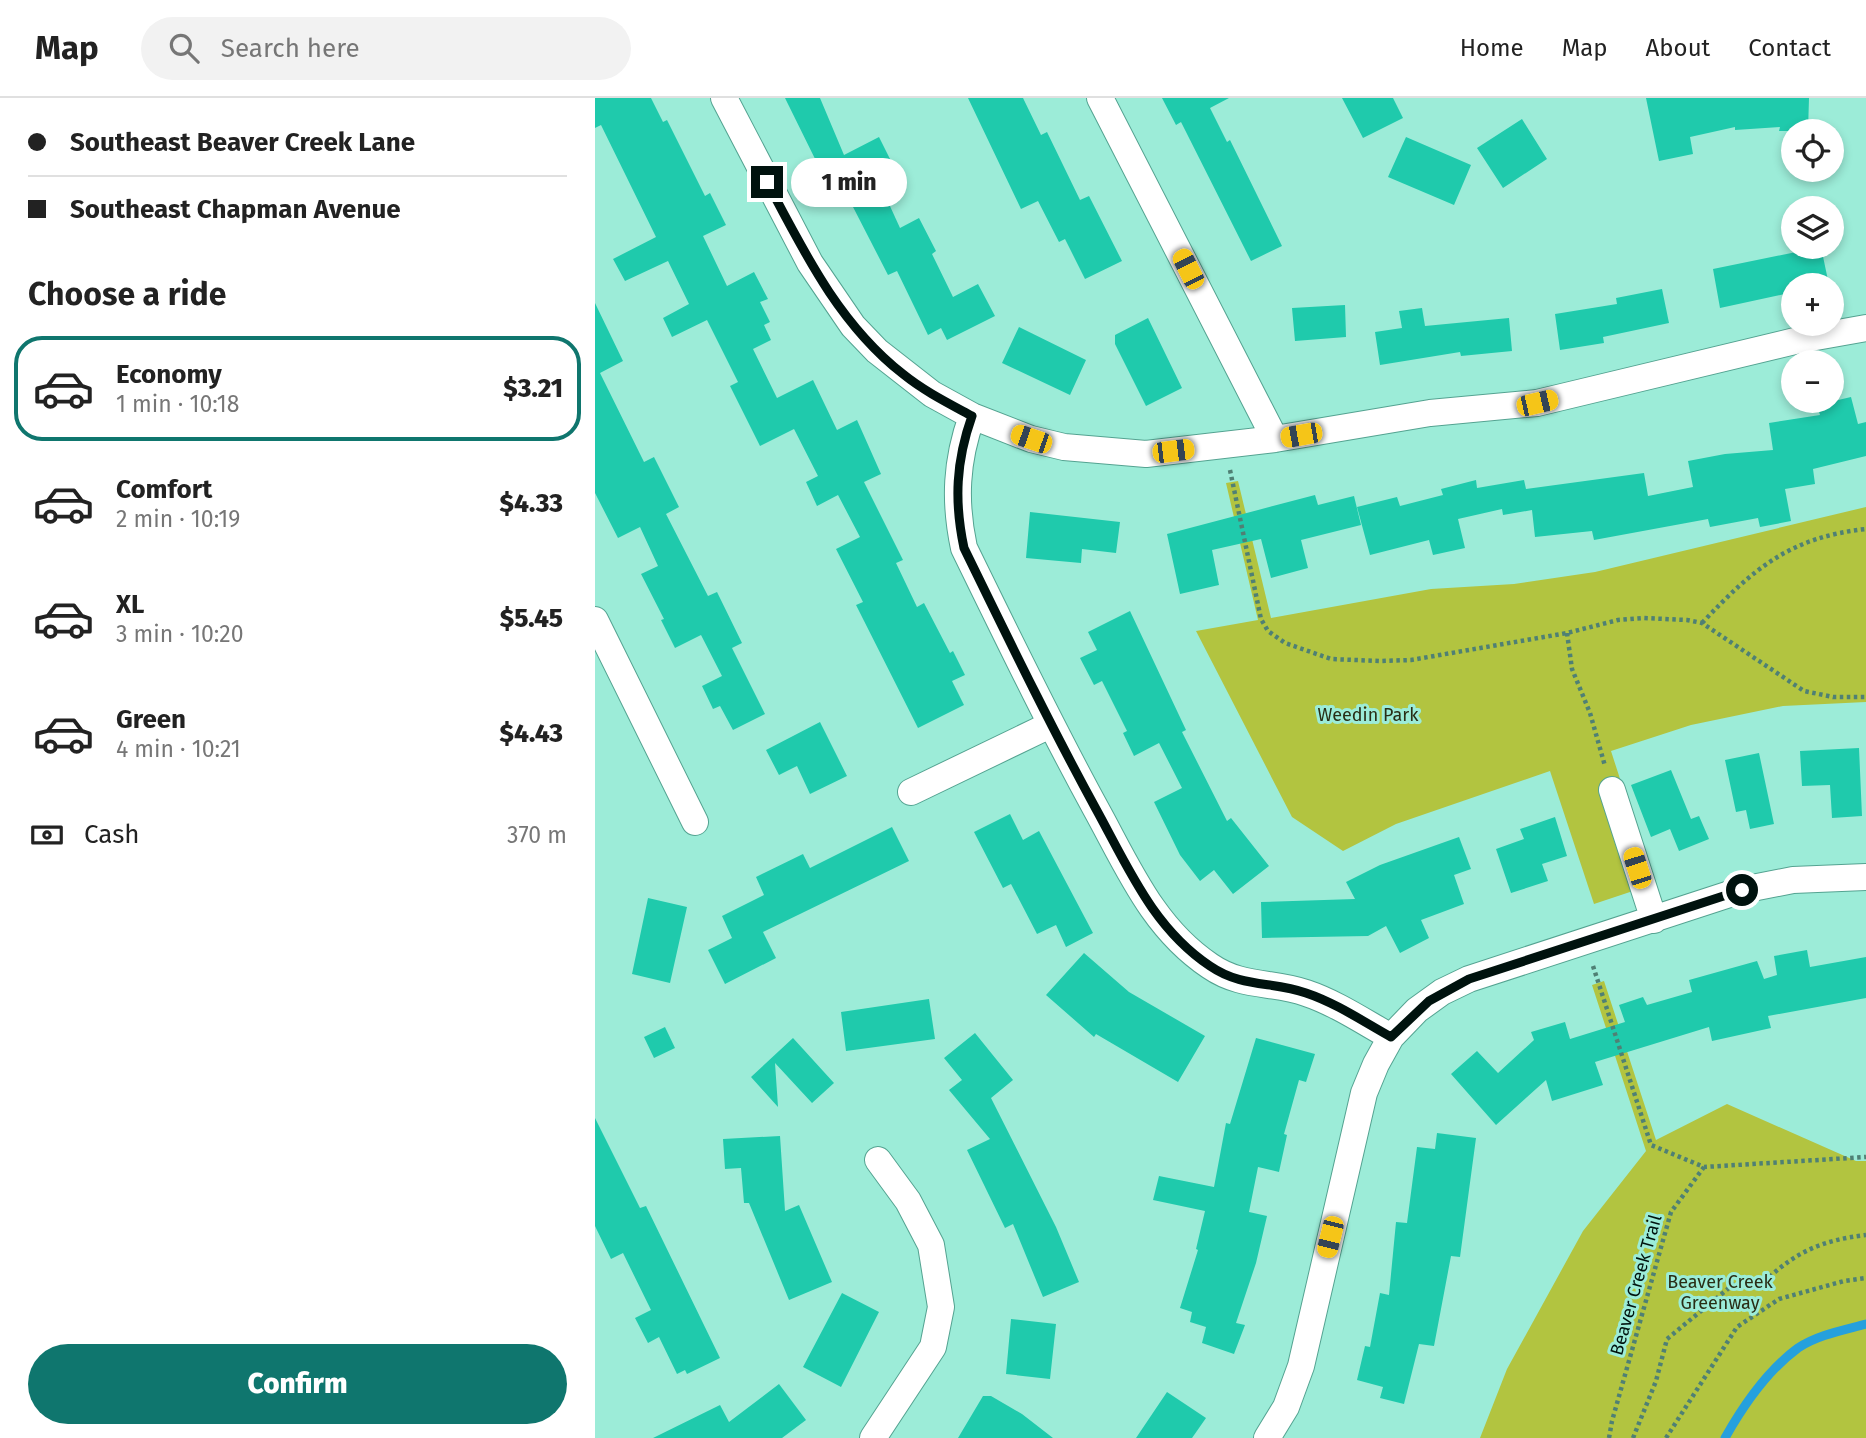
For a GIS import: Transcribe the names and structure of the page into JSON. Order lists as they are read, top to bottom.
{
  "streets": {
    "path": ["Beaver Creek Trail"]
  },
  "parks": ["Weedin Park", "Beaver Creek Greenway"],
  "page": {
    "header": "Map",
    "search": "Search here",
    "nav": [
      "Home",
      "Map",
      "About",
      "Contact"
    ],
    "banner": ["Southeast Beaver Creek Lane", "Southeast Chapman Avenue"],
    "map_buttons": ["+", "−"],
    "bubble": "1 min",
    "heading": "Choose a ride",
    "list": [
      {
        "name": "Economy",
        "note": "1 min · 10:18",
        "value": "$3.21"
      },
      {
        "name": "Comfort",
        "note": "2 min · 10:19",
        "value": "$4.33"
      },
      {
        "name": "XL",
        "note": "3 min · 10:20",
        "value": "$5.45"
      },
      {
        "name": "Green",
        "note": "4 min · 10:21",
        "value": "$4.43"
      }
    ],
    "pay": ["Cash", "370 m"],
    "buttons": "Confirm"
  }
}
